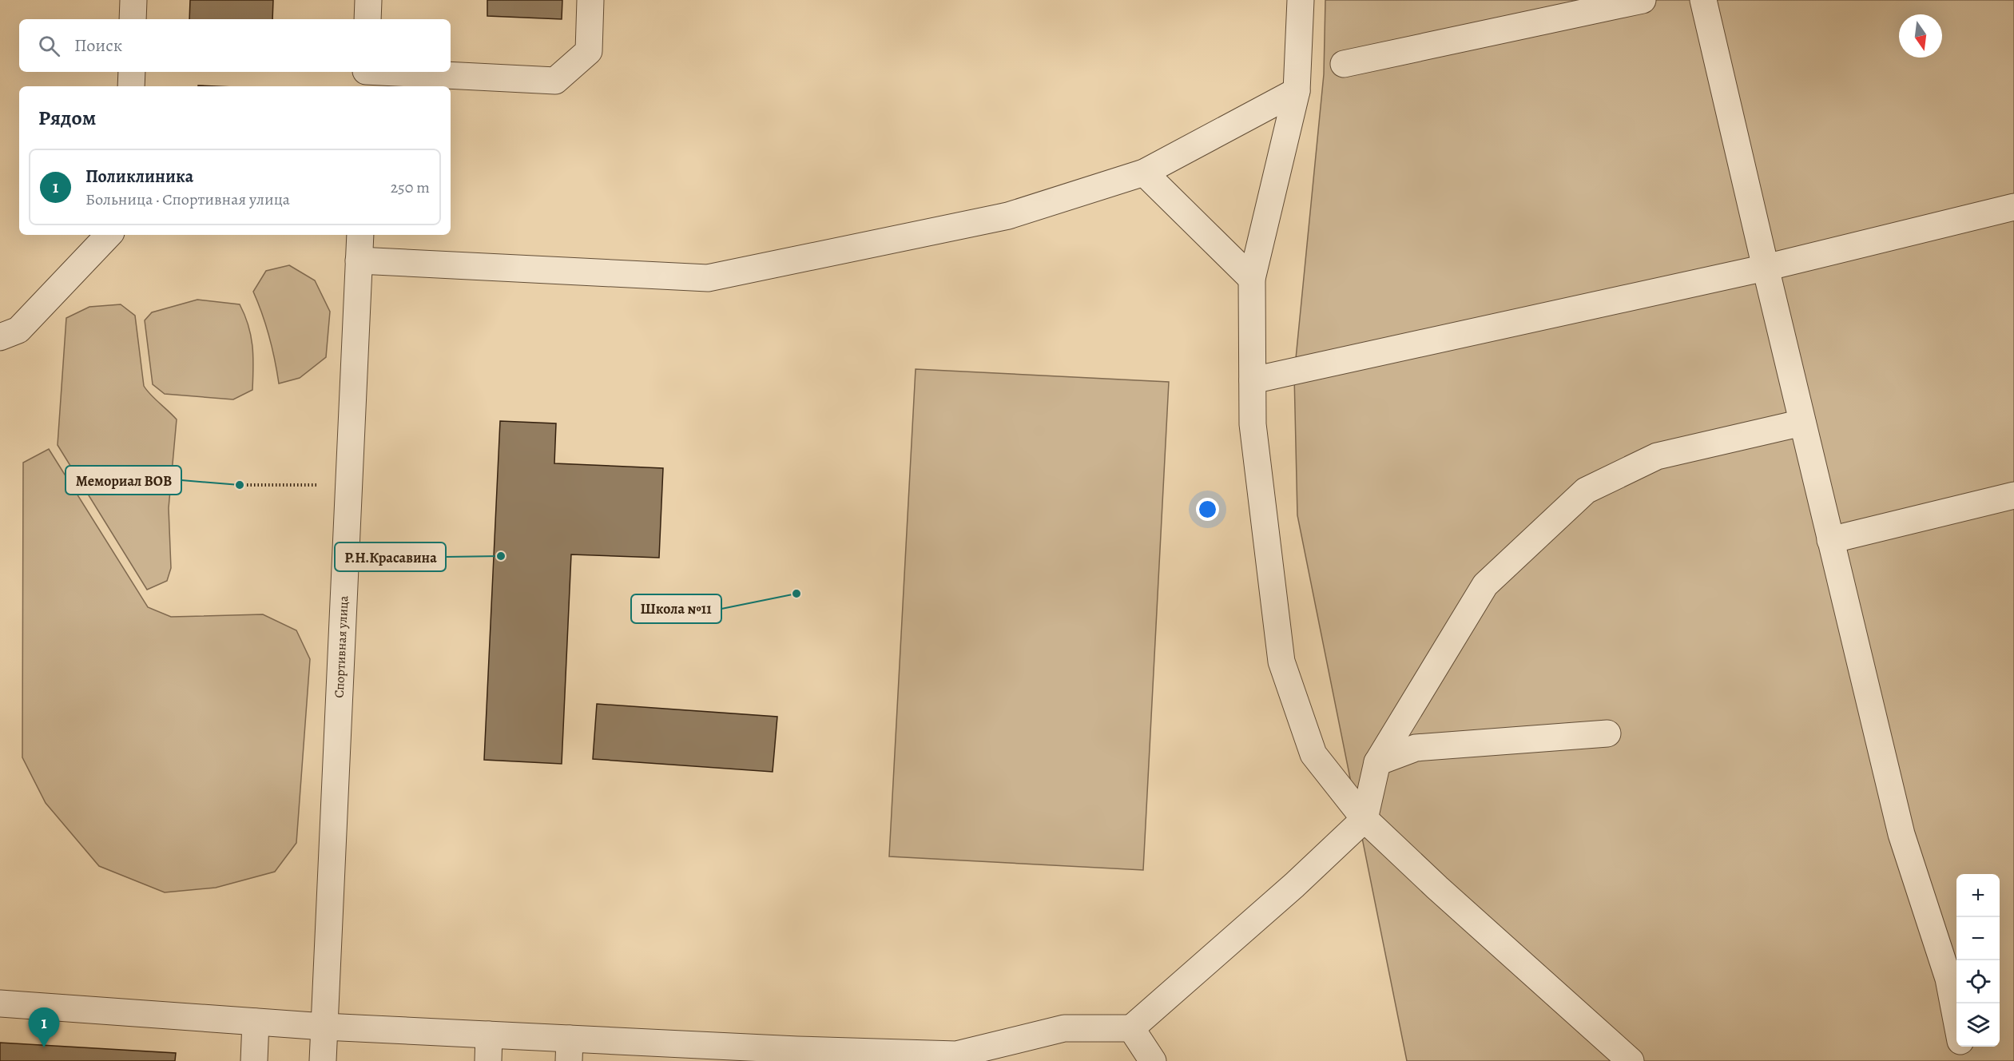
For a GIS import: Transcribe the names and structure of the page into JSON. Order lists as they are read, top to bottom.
{
  "streets": {
    "street": ["Спортивная улица"]
  },
  "places": ["Мемориал ВОВ", "Р.Н.Красавина", "Школа №11"],
  "north": "bottom",
  "page": {
    "search": "Поиск",
    "heading": "Рядом",
    "list": [
      {
        "mark": "1",
        "name": "Поликлиника",
        "note": "Больница · Спортивная улица",
        "value": "250 m"
      }
    ],
    "map_buttons": ["+", "−"],
    "pins": "1"
  }
}
